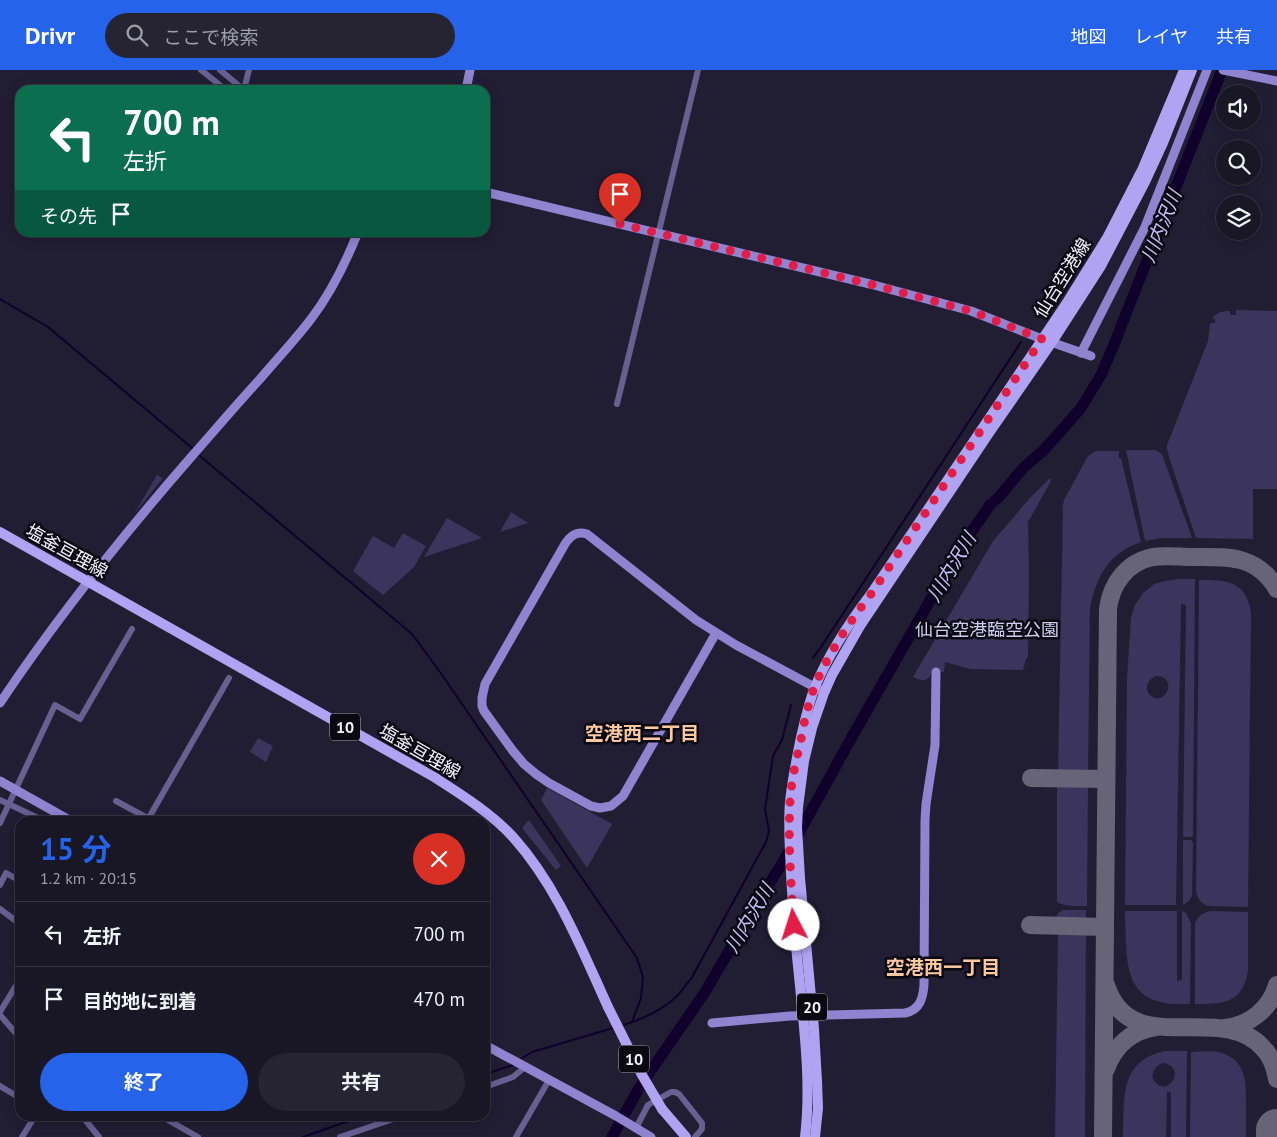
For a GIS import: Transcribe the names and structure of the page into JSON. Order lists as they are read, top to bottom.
{
  "streets": {
    "main road": [
      "仙台空港線",
      "塩釜亘理線",
      "10",
      "20"
    ]
  },
  "districts": ["空港西二丁目", "空港西一丁目"],
  "water": ["川内沢川"],
  "parks": ["仙台空港臨空公園"],
  "page": {
    "header": "Drivr",
    "search": "ここで検索",
    "nav": ["地図", "レイヤ", "共有"],
    "turn": ["700 m", "左折"],
    "then": "その先",
    "heading": ["15 分", "1.2 km · 20:15"],
    "list": [
      {
        "name": "左折",
        "value": "700 m"
      },
      {
        "name": "目的地に到着",
        "value": "470 m"
      }
    ],
    "buttons": ["終了", "共有"]
  }
}
